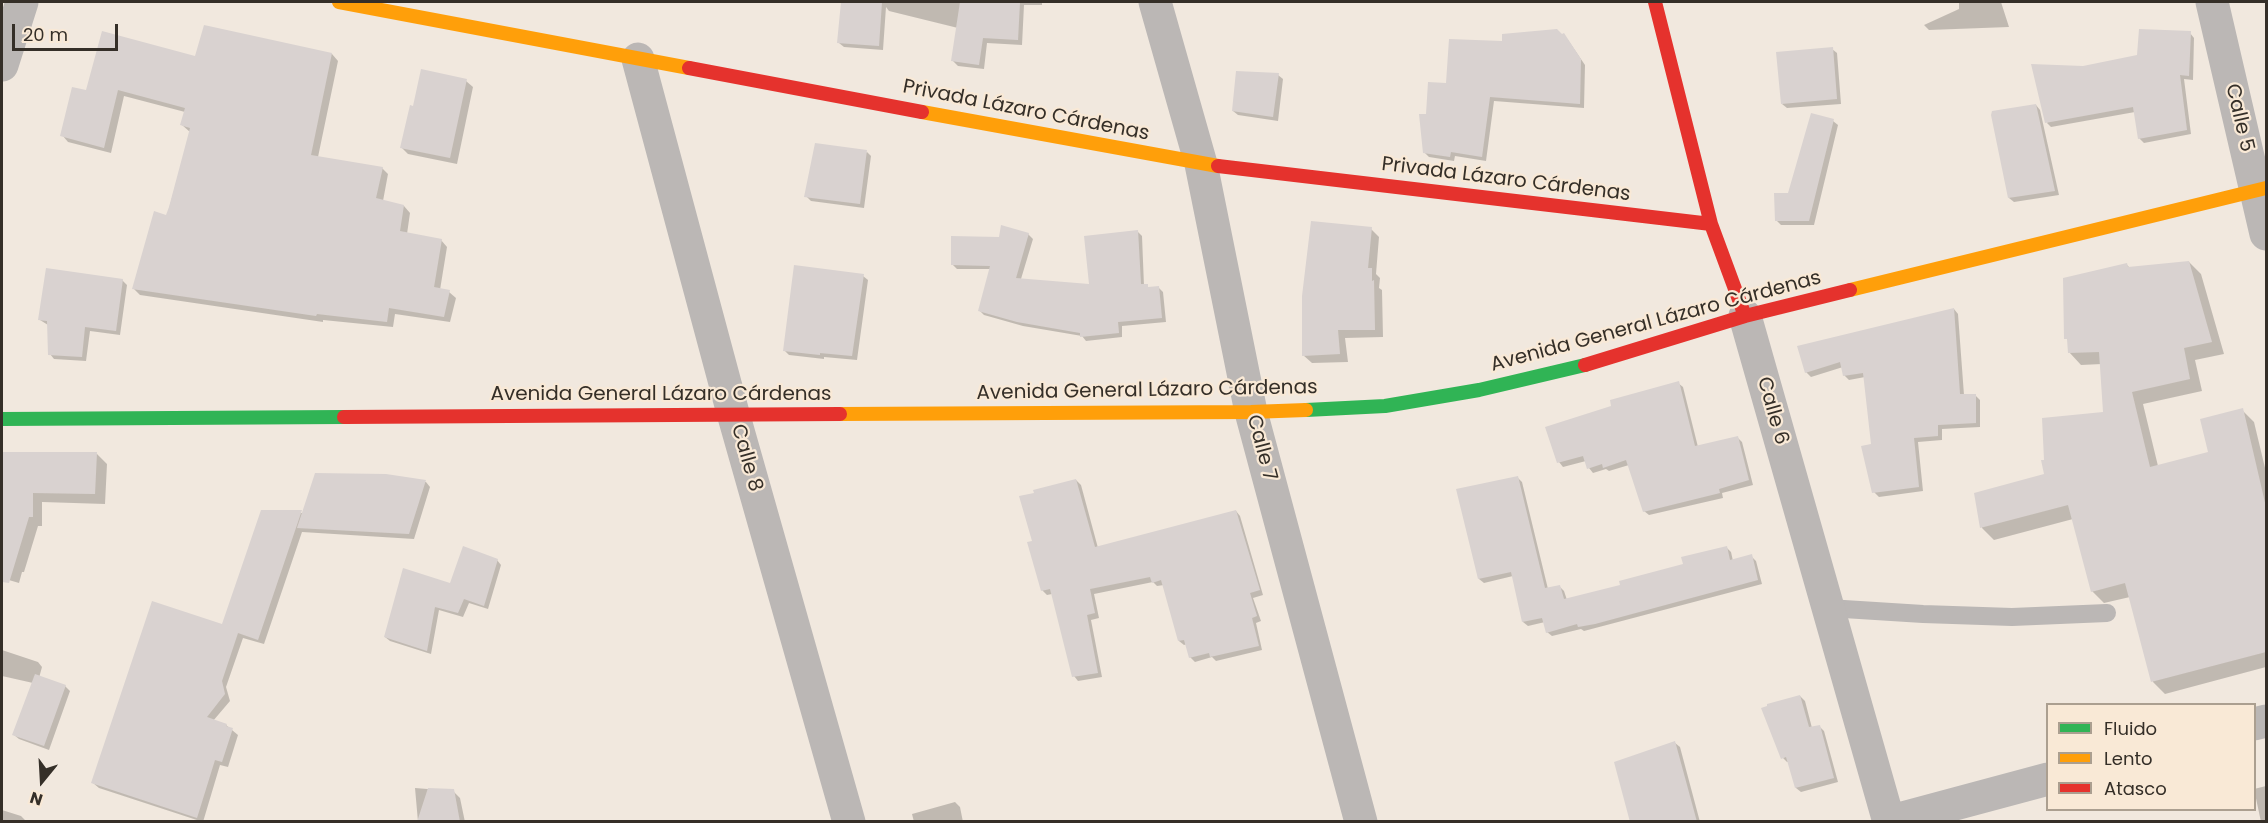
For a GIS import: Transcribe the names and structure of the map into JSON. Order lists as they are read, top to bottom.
{
  "streets": {
    "main road": ["Privada Lázaro Cárdenas", "Avenida General Lázaro Cárdenas", "Calle 6"],
    "street": ["Calle 5", "Calle 7", "Calle 8"]
  },
  "crossings": [
    ["Privada Lázaro Cárdenas", "Calle 6"],
    ["Privada Lázaro Cárdenas", "Calle 7"],
    ["Privada Lázaro Cárdenas", "Calle 8"],
    ["Calle 5", "Avenida General Lázaro Cárdenas"],
    ["Avenida General Lázaro Cárdenas", "Calle 6"],
    ["Avenida General Lázaro Cárdenas", "Calle 7"],
    ["Avenida General Lázaro Cárdenas", "Calle 8"]
  ],
  "legend": ["Fluido", "Lento", "Atasco"],
  "scale_bar": "20 m",
  "north": "bottom"
}
